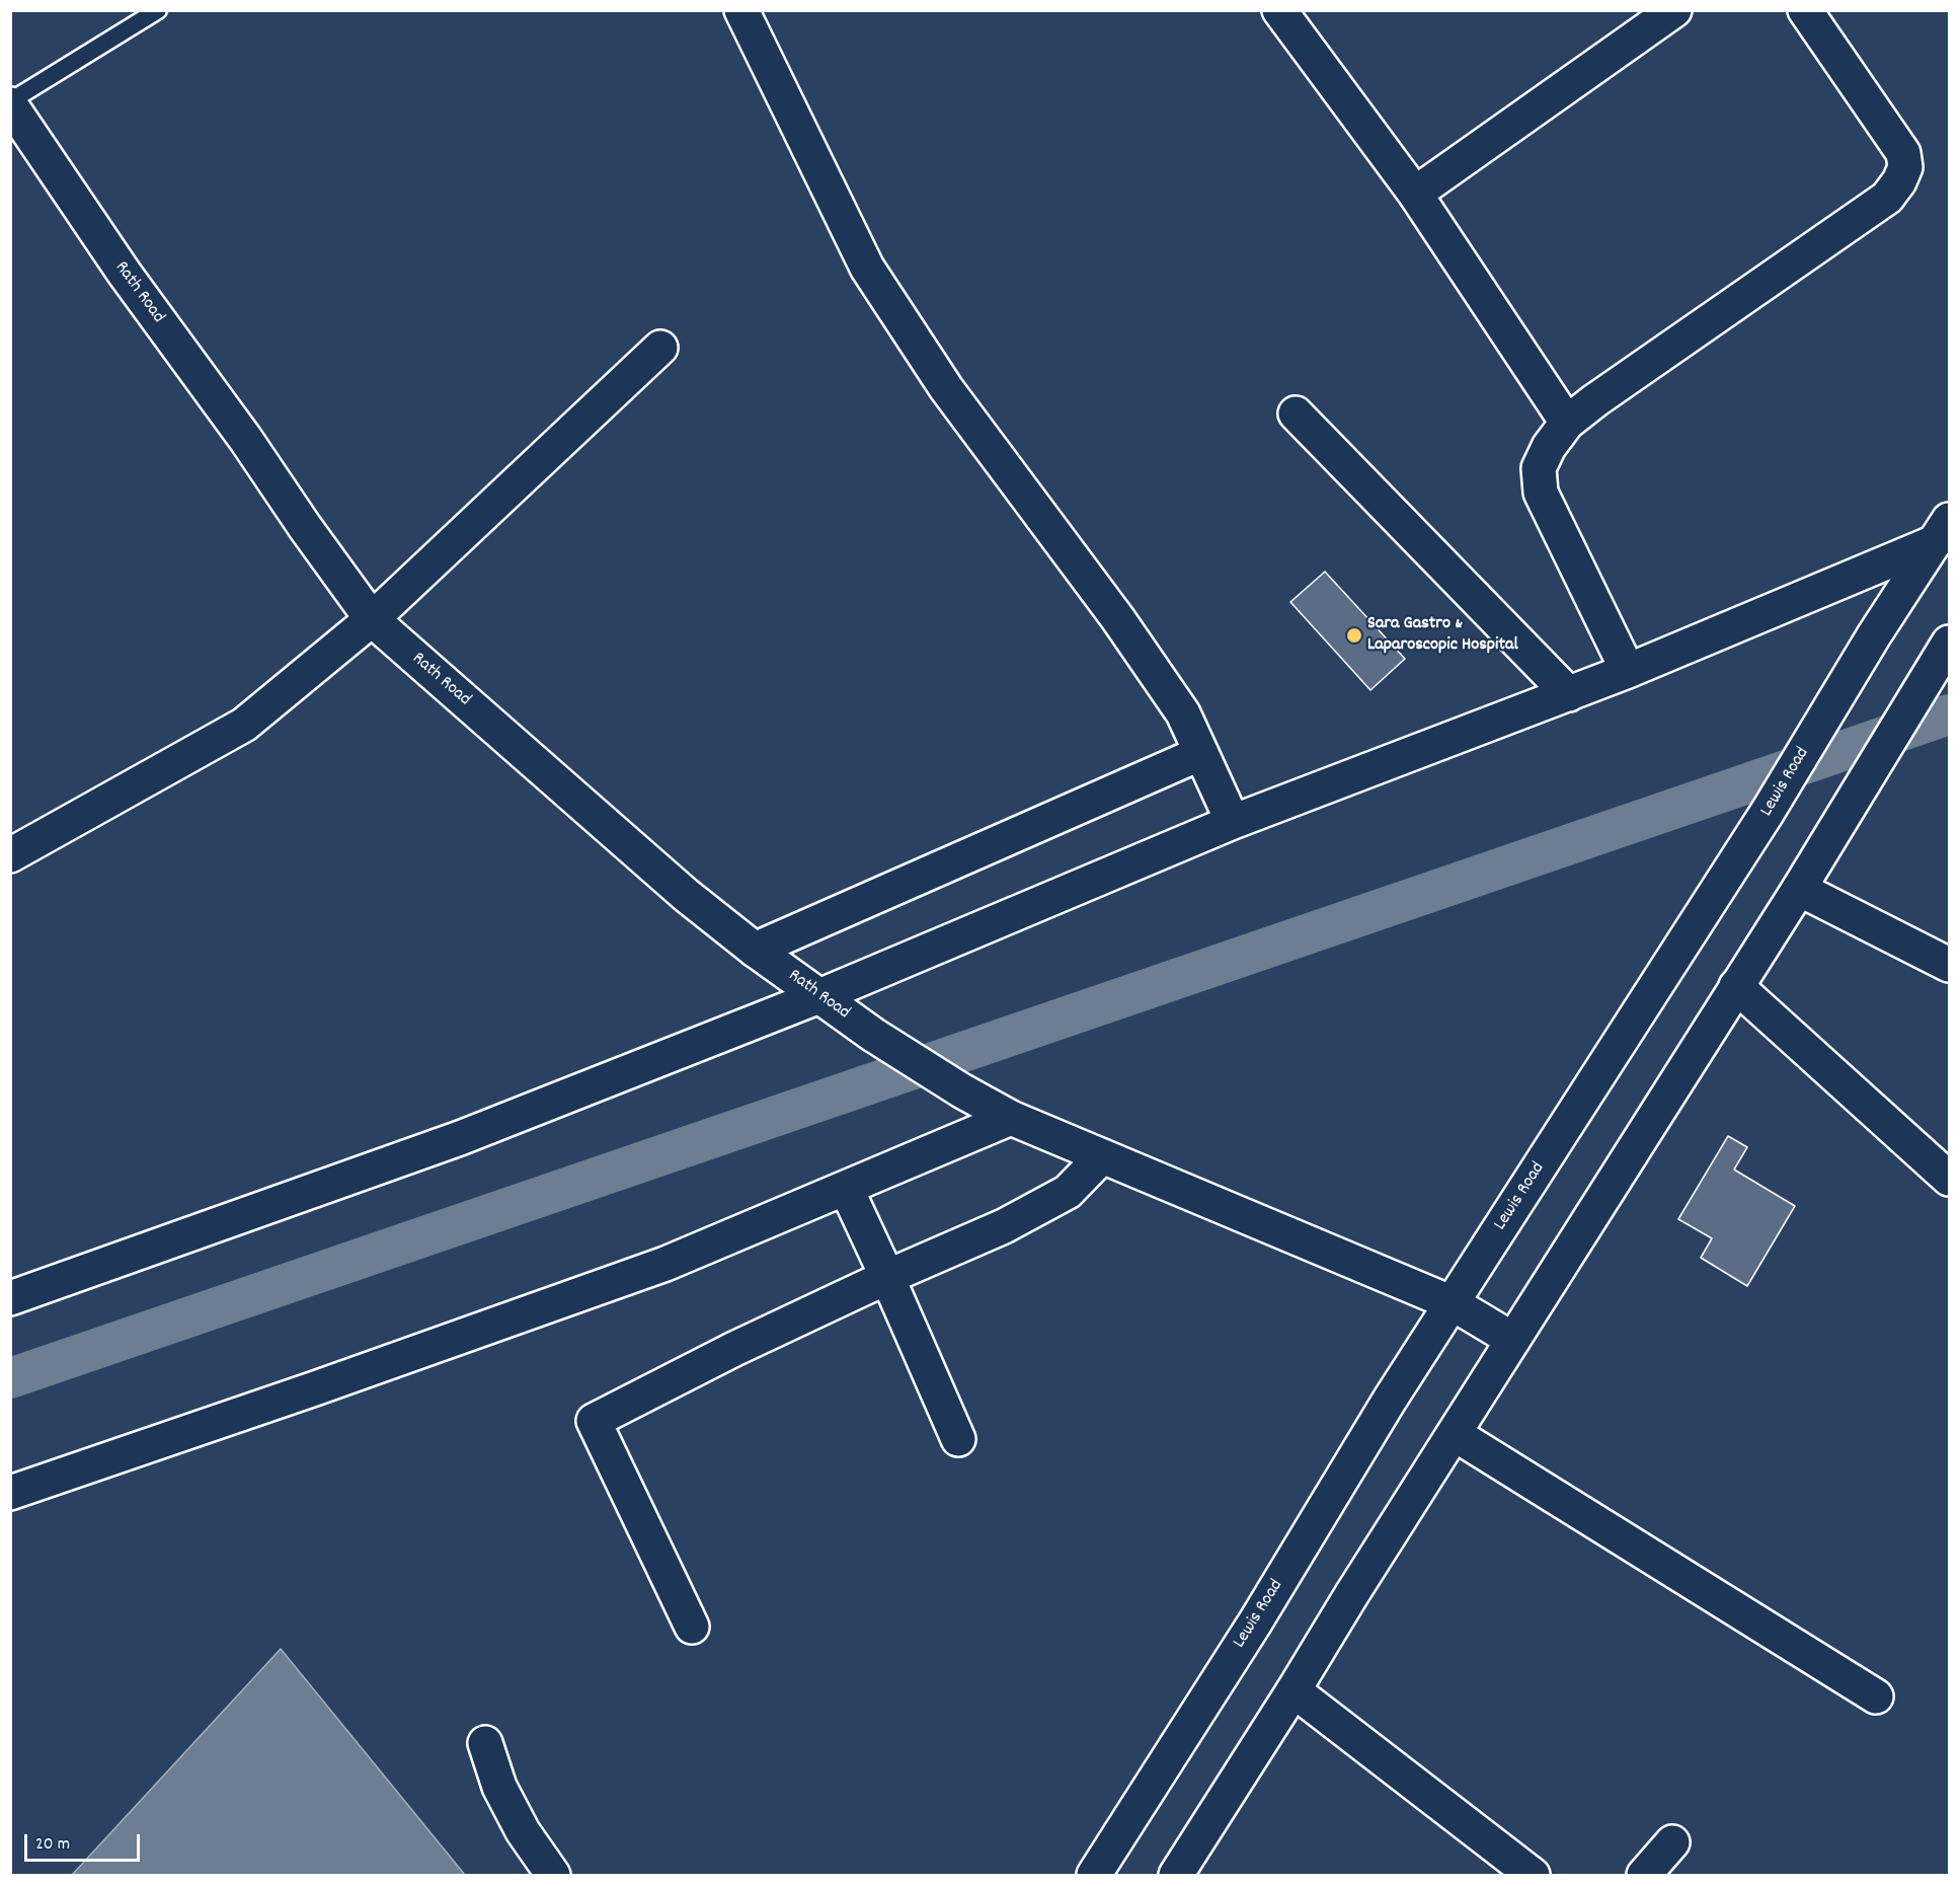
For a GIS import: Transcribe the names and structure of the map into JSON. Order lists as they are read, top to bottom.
{
  "streets": {
    "street": ["Rath Road", "Lewis Road"]
  },
  "crossings": [
    ["Rath Road", "Lewis Road"]
  ],
  "places": ["Sara Gastro & Laparoscopic Hospital"],
  "scale_bar": "20 m"
}
